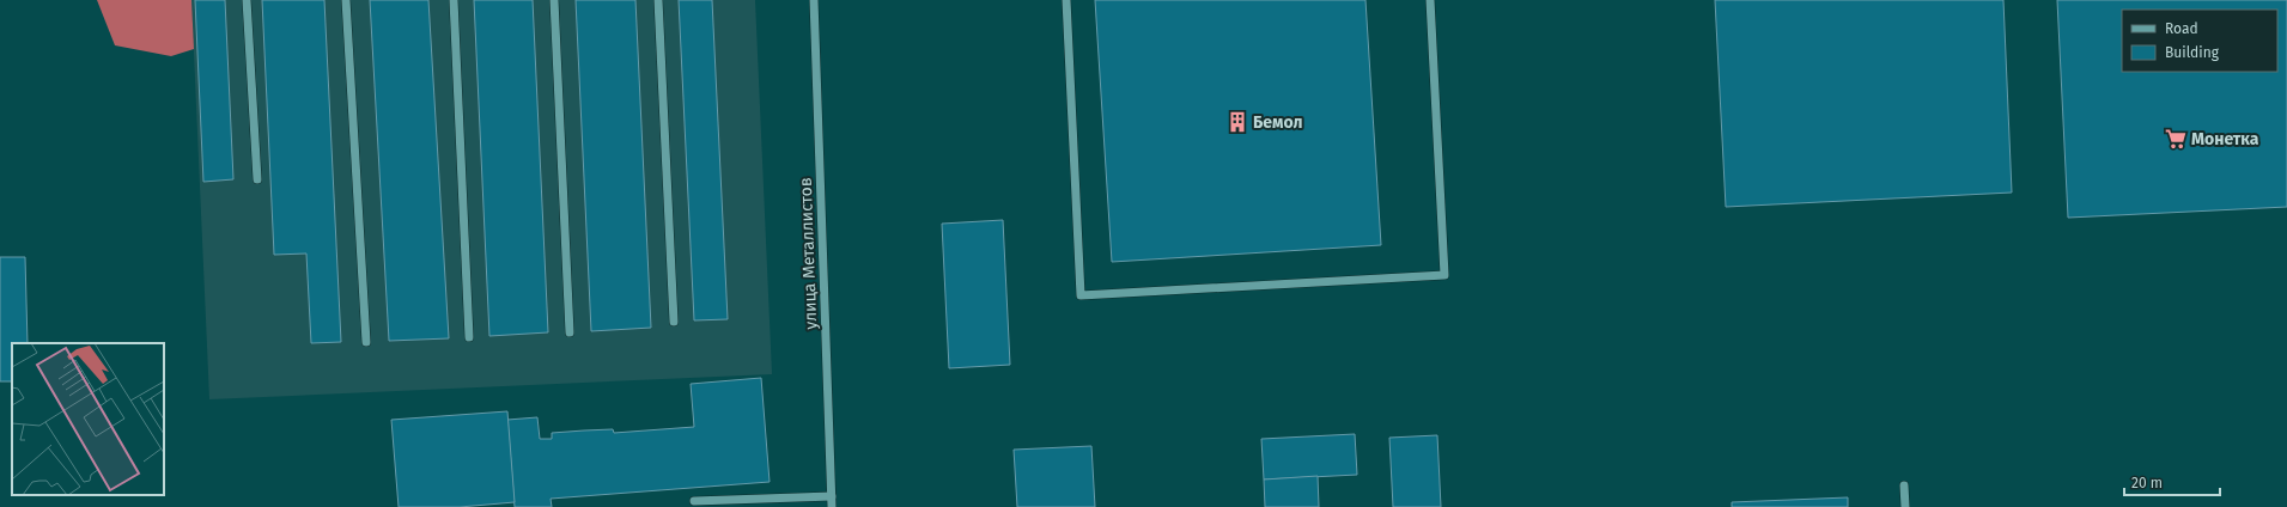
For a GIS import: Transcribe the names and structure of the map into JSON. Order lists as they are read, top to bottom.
{
  "streets": {
    "street": ["улица Металлистов"]
  },
  "places": {
    "building": ["Бемол"],
    "supermarket": ["Монетка"]
  },
  "legend": ["Road", "Building"],
  "scale_bar": "20 m"
}
